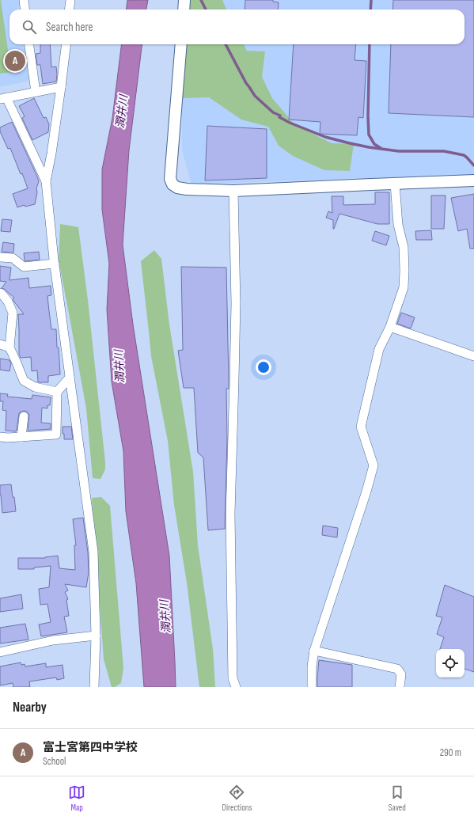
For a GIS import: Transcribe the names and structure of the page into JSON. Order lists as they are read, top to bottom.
{
  "water": ["潤井川"],
  "page": {
    "search": "Search here",
    "pins": "A",
    "heading": "Nearby",
    "list": [
      {
        "mark": "A",
        "name": "富士宮第四中学校",
        "note": "School",
        "value": "290 m"
      }
    ],
    "nav": ["Map", "Directions", "Saved"]
  }
}
